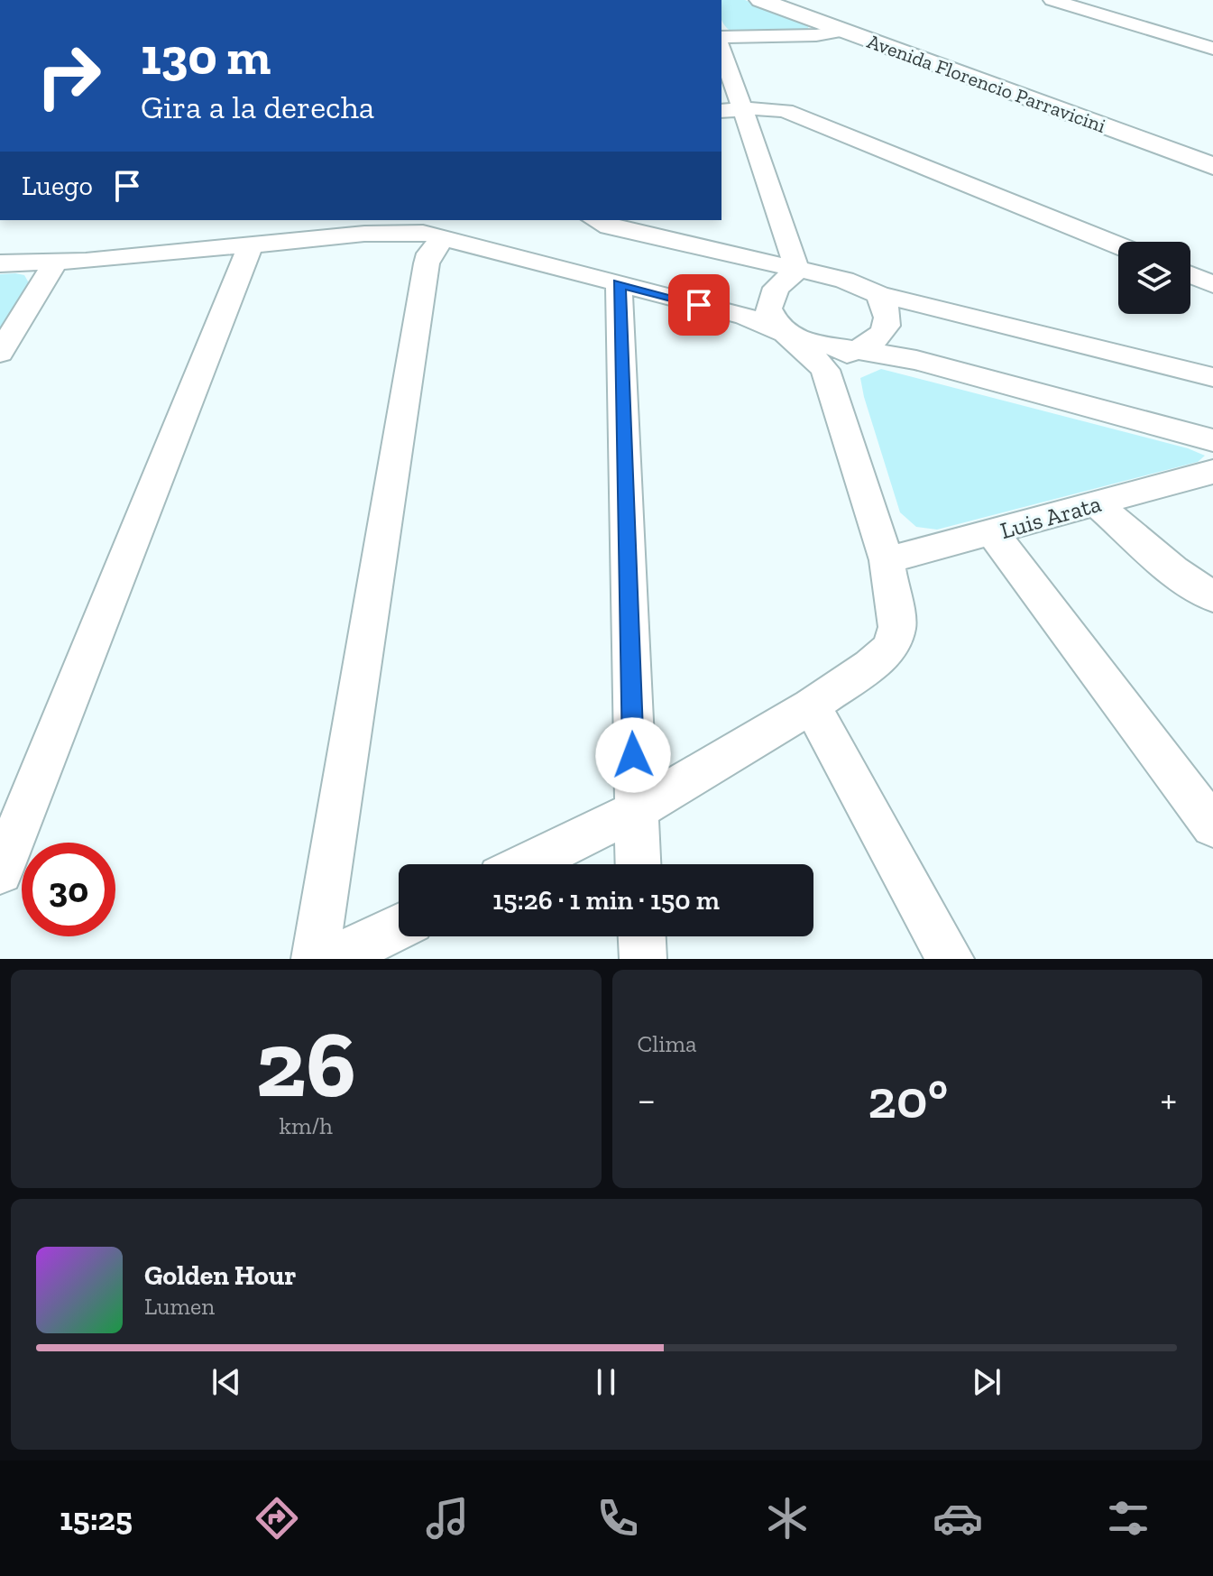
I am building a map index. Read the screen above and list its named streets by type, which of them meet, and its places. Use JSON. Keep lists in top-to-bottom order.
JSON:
{
  "streets": {
    "main road": ["Avenida Florencio Parravicini"],
    "street": ["Luis Arata"]
  },
  "page": {
    "turn": ["130 m", "Gira a la derecha"],
    "then": "Luego",
    "limit": "30",
    "trip": "15:26 · 1 min · 150 m",
    "tile": [
      ["26", "km/h"],
      "Clima"
    ],
    "heat": ["−", "20°", "+"],
    "song": ["Golden Hour", "Lumen"],
    "tabs": "15:25"
  }
}
